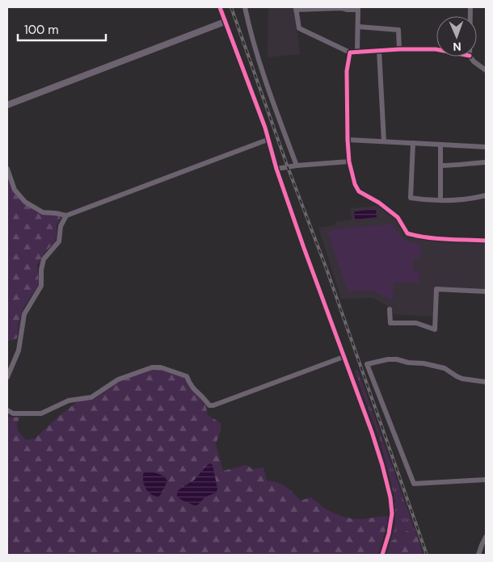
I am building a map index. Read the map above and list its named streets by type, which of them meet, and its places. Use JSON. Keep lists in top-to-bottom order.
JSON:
{
  "scale_bar": "100 m",
  "north": "bottom"
}
